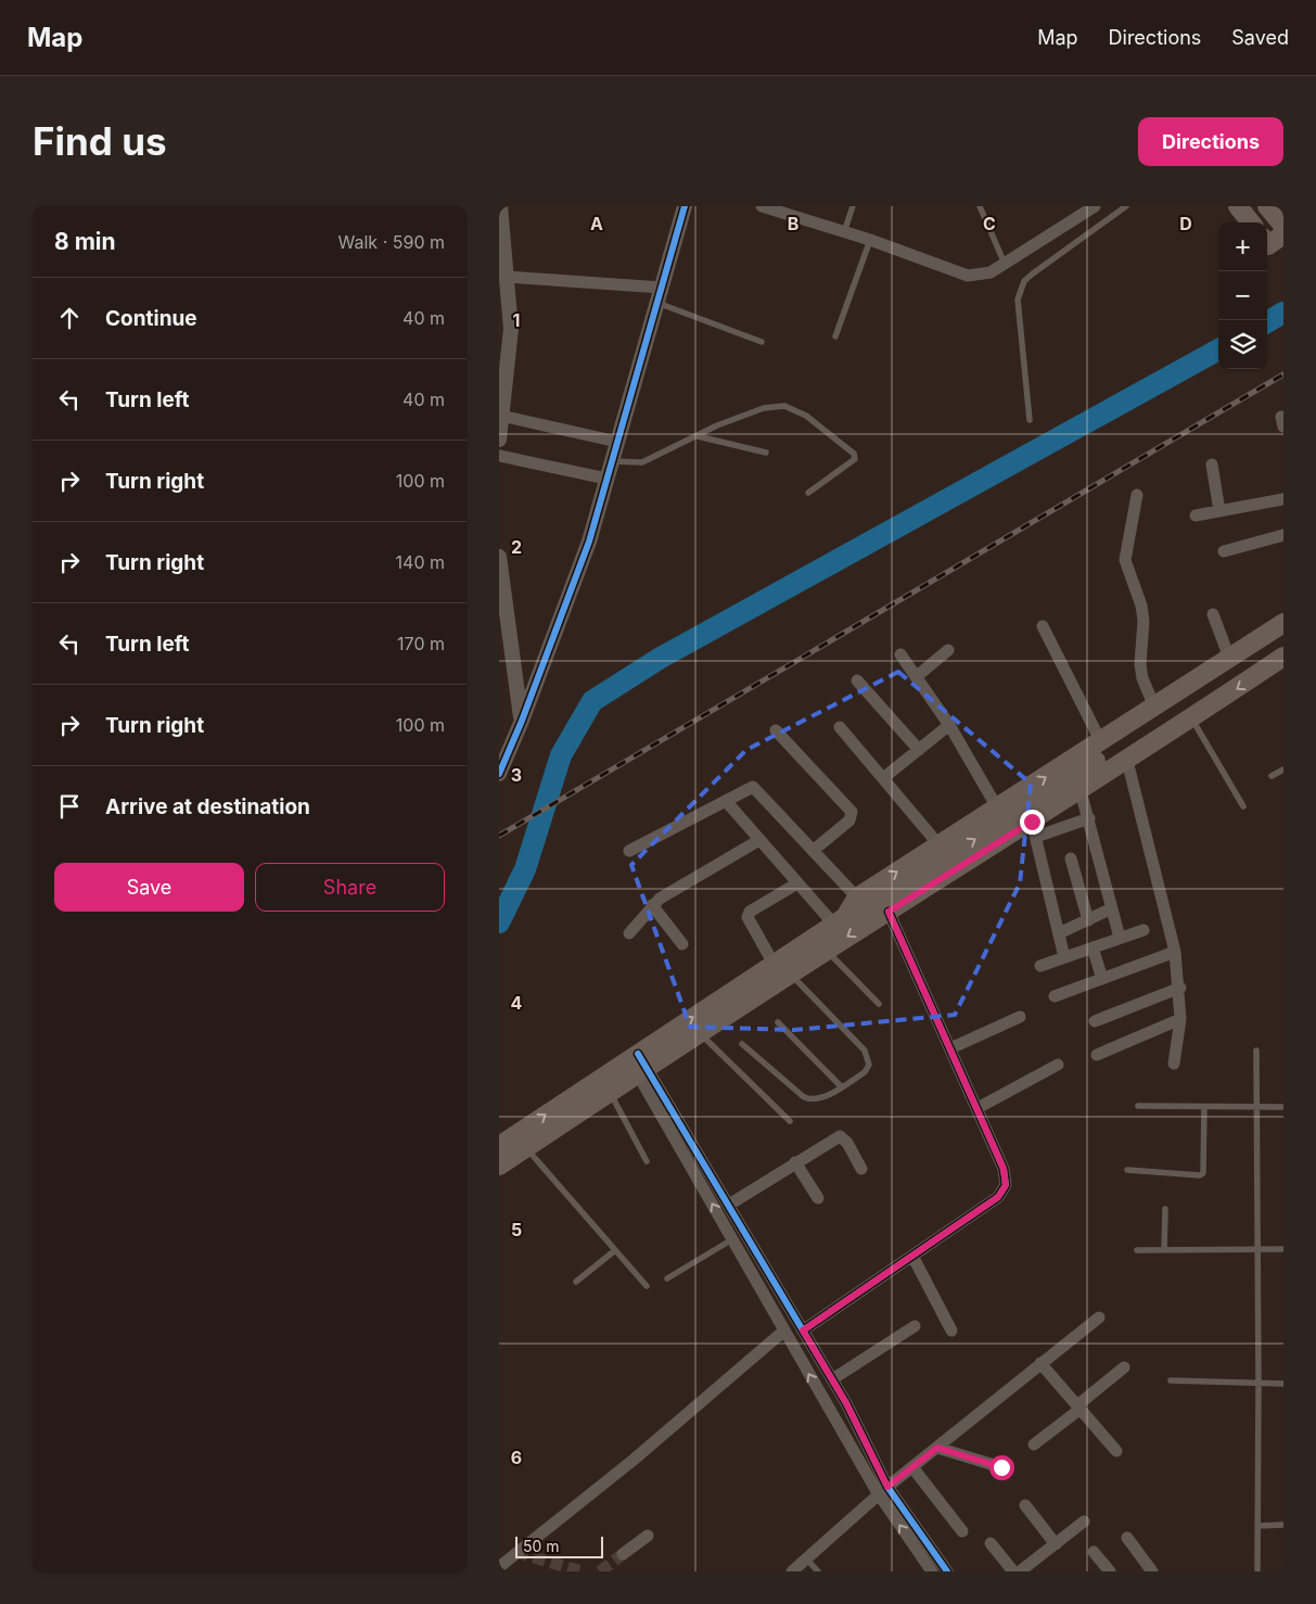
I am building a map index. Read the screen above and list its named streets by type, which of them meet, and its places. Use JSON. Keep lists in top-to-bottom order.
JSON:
{
  "scale_bar": "50 m",
  "page": {
    "header": "Map",
    "nav": ["Map", "Directions", "Saved"],
    "buttons": [
      "Directions",
      ["Save", "Share"]
    ],
    "title": "Find us",
    "heading": ["8 min", "Walk · 590 m"],
    "map_buttons": ["+", "−"],
    "list": [
      ["Continue", "40 m"],
      ["Turn left", "40 m"],
      ["Turn right", "100 m"],
      ["Turn right", "140 m"],
      ["Turn left", "170 m"],
      ["Turn right", "100 m"],
      "Arrive at destination"
    ],
    "scale": "50 m"
  },
  "grid": {
    "columns": [
      "A",
      "B",
      "C",
      "D"
    ],
    "rows": [
      "1",
      "2",
      "3",
      "4",
      "5",
      "6"
    ]
  }
}
